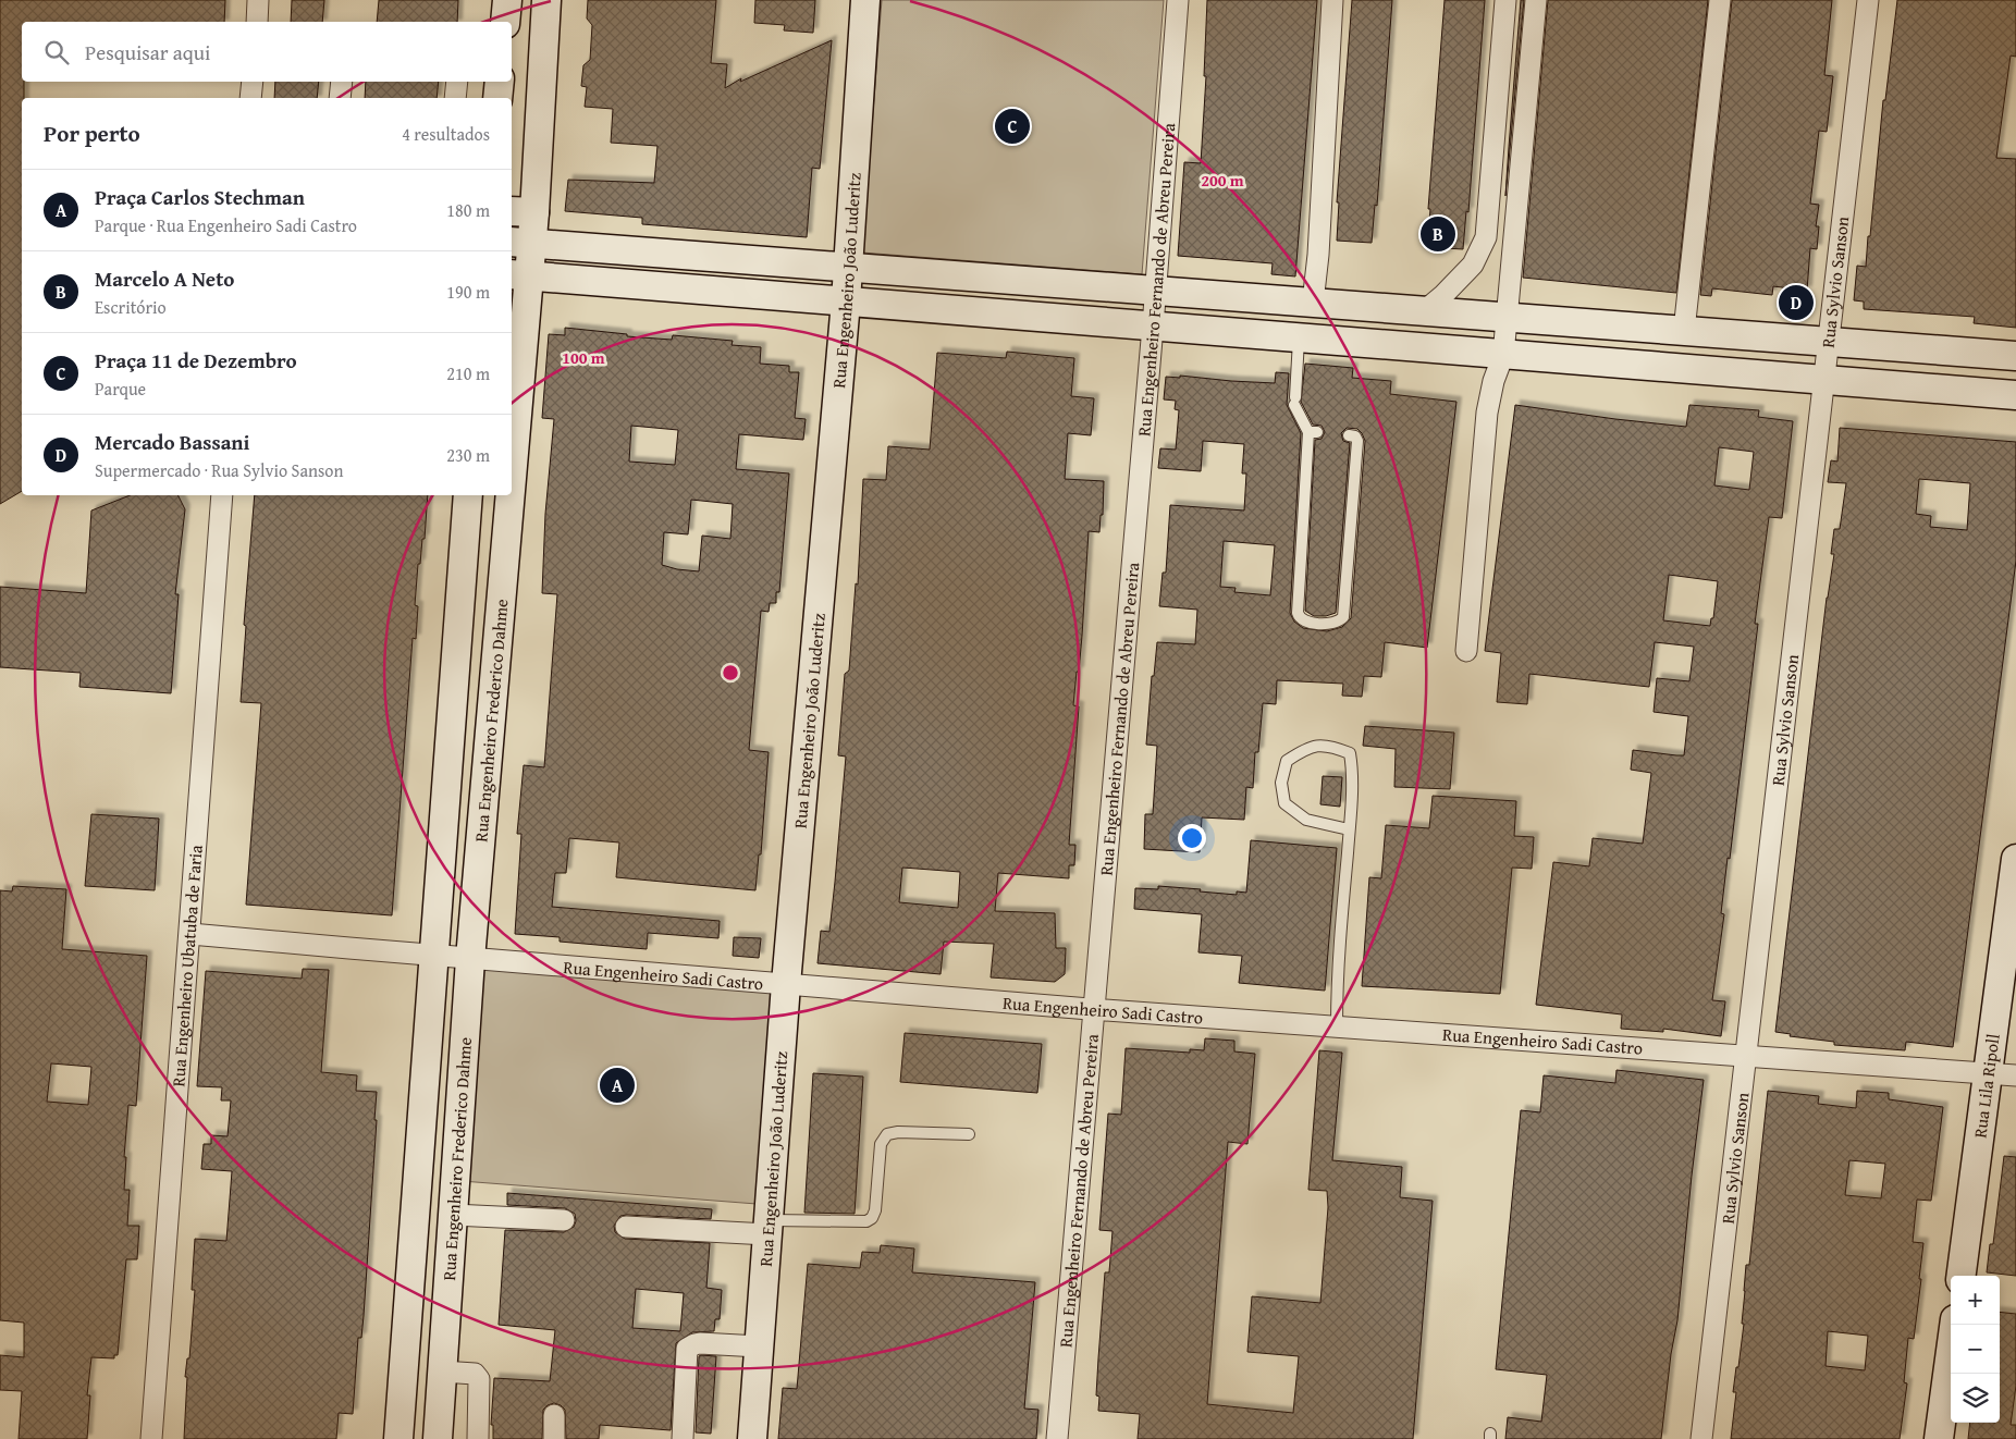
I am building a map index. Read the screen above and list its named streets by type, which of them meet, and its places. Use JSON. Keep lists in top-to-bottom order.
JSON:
{
  "streets": {
    "street": [
      "Rua Engenheiro João Luderitz",
      "Rua Engenheiro Fernando de Abreu Pereira",
      "Rua Sylvio Sanson",
      "Rua Engenheiro Frederico Dahme",
      "Rua Engenheiro Ubatuba de Faria",
      "Rua Engenheiro Sadi Castro",
      "Rua Lila Ripoll"
    ]
  },
  "crossings": [
    ["Rua Engenheiro João Luderitz", "Rua Engenheiro Sadi Castro"],
    ["Rua Engenheiro Fernando de Abreu Pereira", "Rua Engenheiro Sadi Castro"],
    ["Rua Sylvio Sanson", "Rua Engenheiro Sadi Castro"],
    ["Rua Engenheiro Frederico Dahme", "Rua Engenheiro Sadi Castro"],
    ["Rua Engenheiro Ubatuba de Faria", "Rua Engenheiro Sadi Castro"],
    ["Rua Engenheiro Sadi Castro", "Rua Lila Ripoll"]
  ],
  "page": {
    "search": "Pesquisar aqui",
    "heading": ["Por perto", "4 resultados"],
    "pins": [
      "C",
      "B",
      "D",
      "A"
    ],
    "list": [
      {
        "mark": "A",
        "name": "Praça Carlos Stechman",
        "note": "Parque · Rua Engenheiro Sadi Castro",
        "value": "180 m"
      },
      {
        "mark": "B",
        "name": "Marcelo A Neto",
        "note": "Escritório",
        "value": "190 m"
      },
      {
        "mark": "C",
        "name": "Praça 11 de Dezembro",
        "note": "Parque",
        "value": "210 m"
      },
      {
        "mark": "D",
        "name": "Mercado Bassani",
        "note": "Supermercado · Rua Sylvio Sanson",
        "value": "230 m"
      }
    ],
    "map_buttons": ["+", "−"]
  },
  "rings": ["200 m", "100 m"]
}
